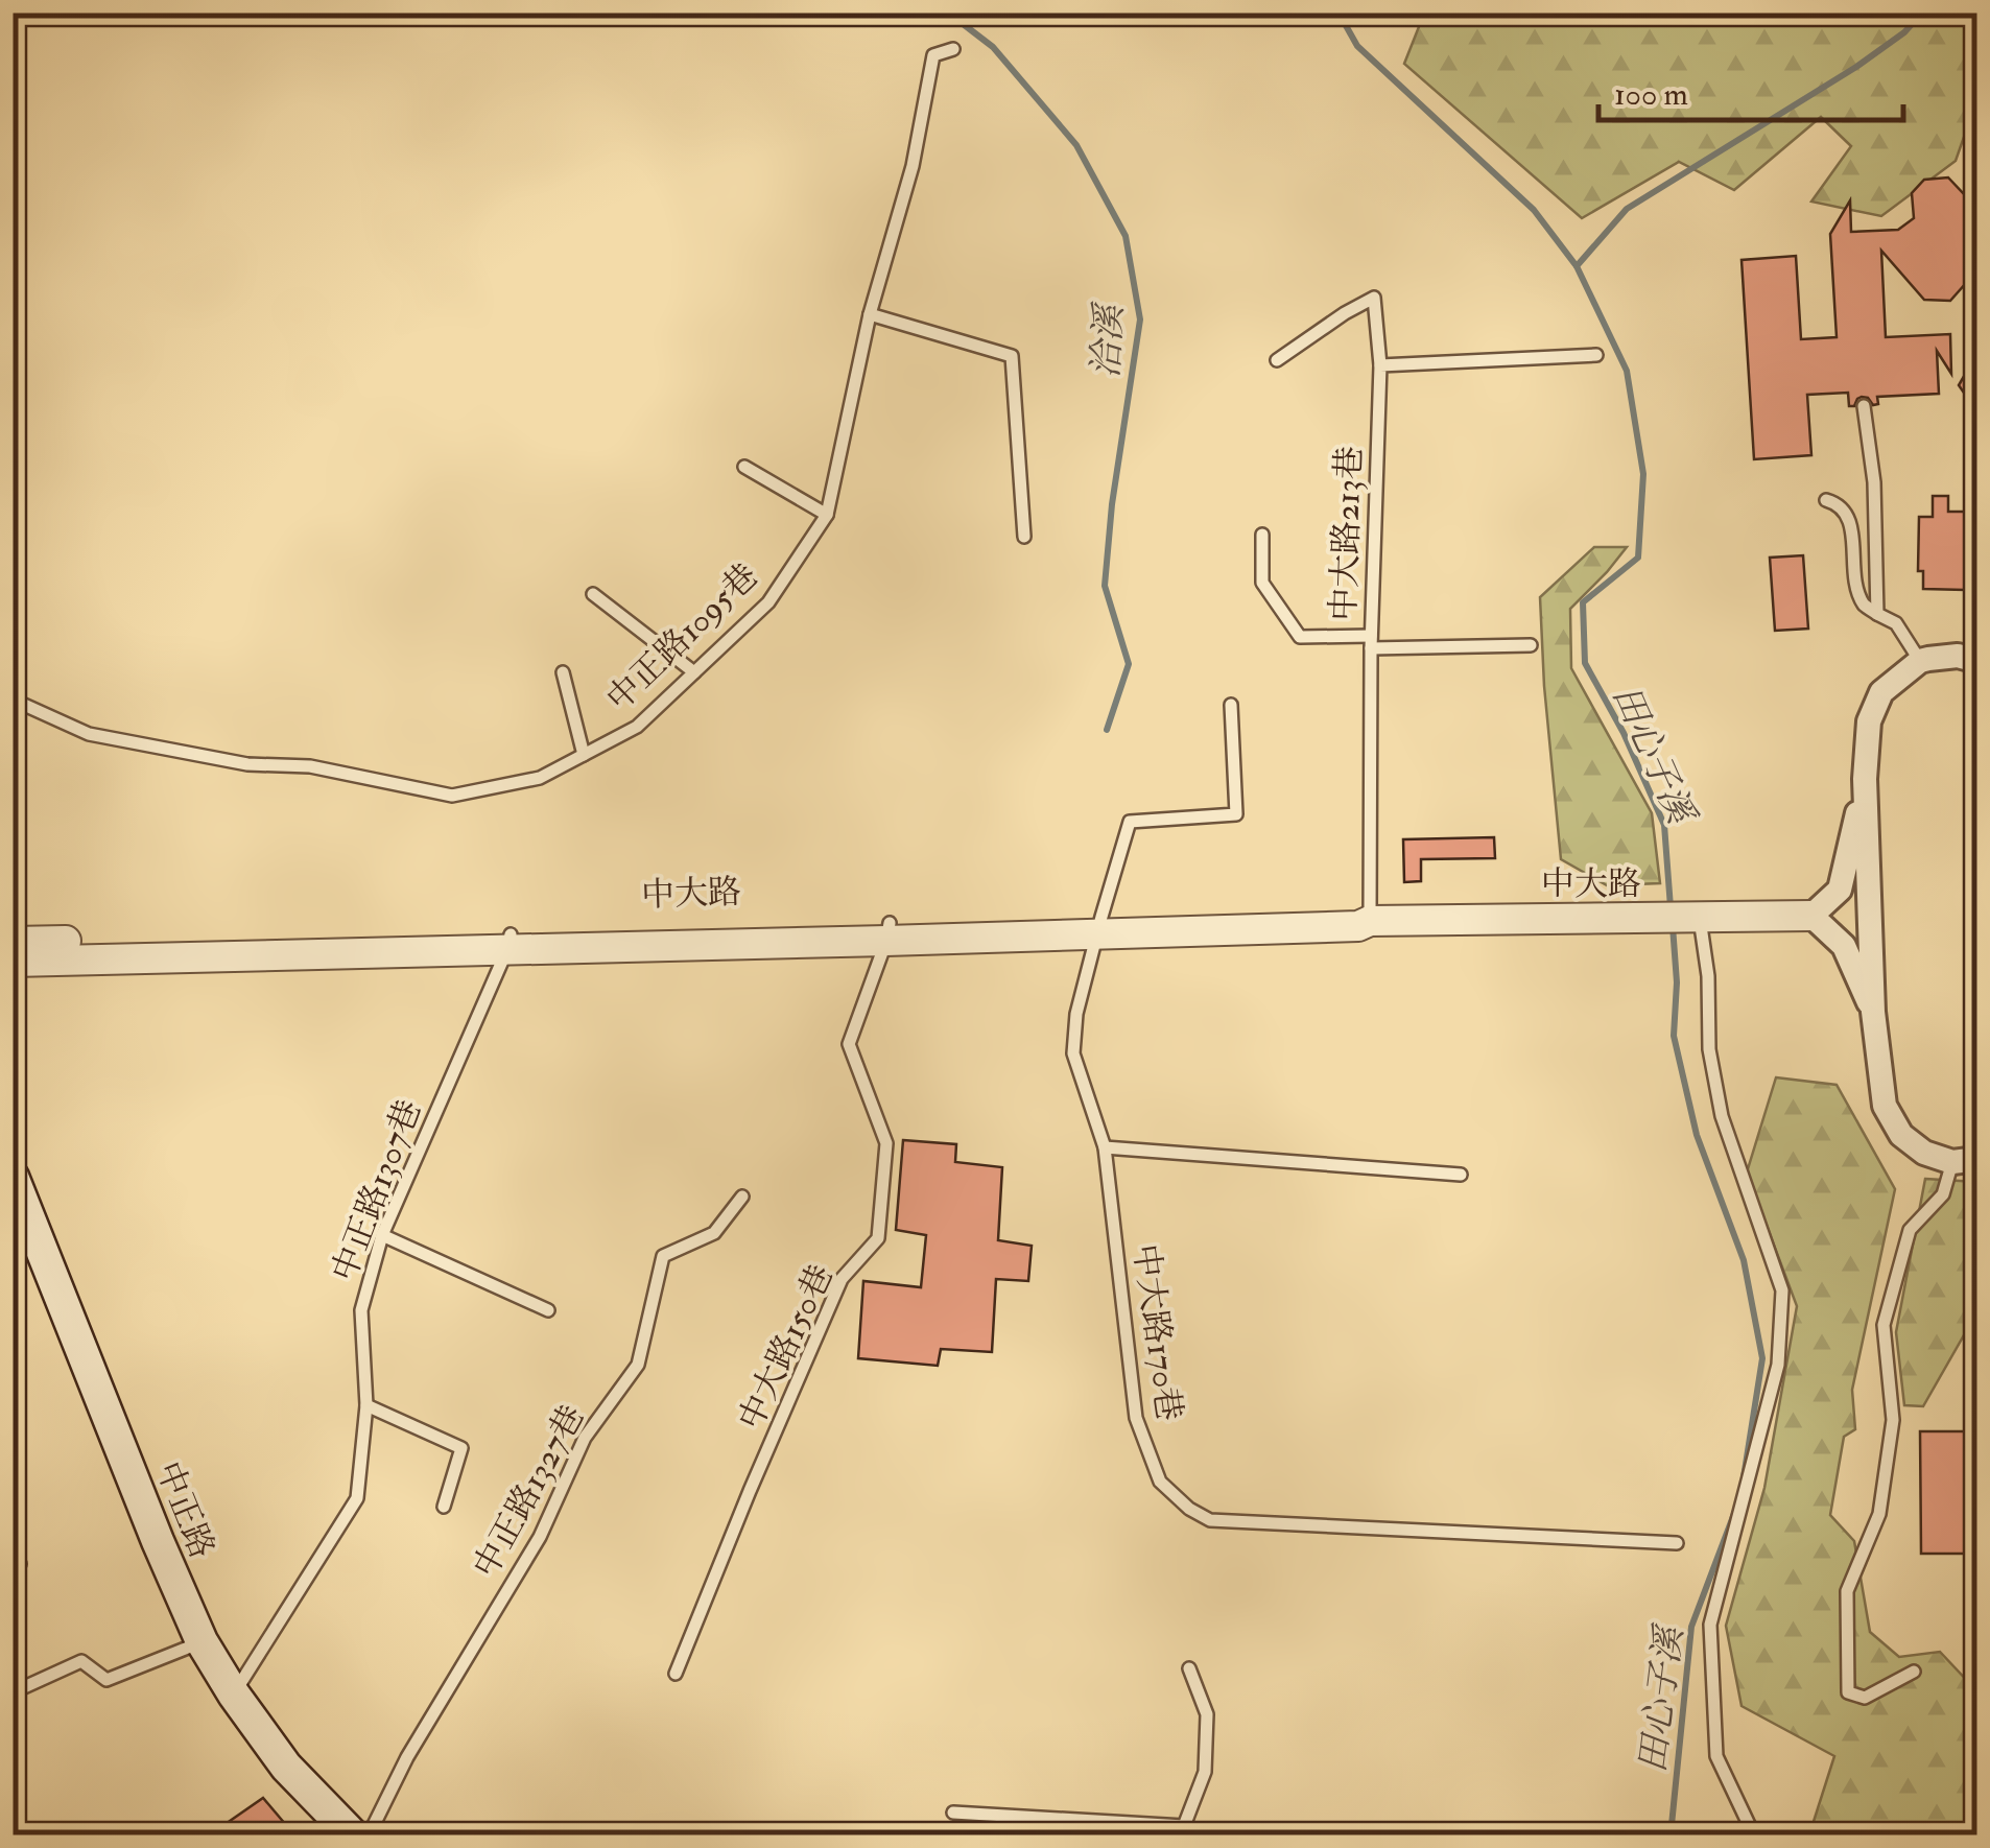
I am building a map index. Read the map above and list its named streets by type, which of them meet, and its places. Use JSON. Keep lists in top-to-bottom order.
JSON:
{
  "streets": {
    "main road": ["中正路"],
    "street": ["中大路"],
    "lane": [
      "中大路213巷",
      "中正路1095巷",
      "中正路1307巷",
      "中大路170巷",
      "中大路150巷",
      "中正路1327巷"
    ]
  },
  "crossings": [
    ["中大路213巷", "中大路"],
    ["中大路", "中正路1307巷"],
    ["中大路", "中大路170巷"],
    ["中大路", "中大路150巷"],
    ["中正路1307巷", "中正路"]
  ],
  "water": ["洽溪", "田心子溪"],
  "scale_bar": "100 m"
}
